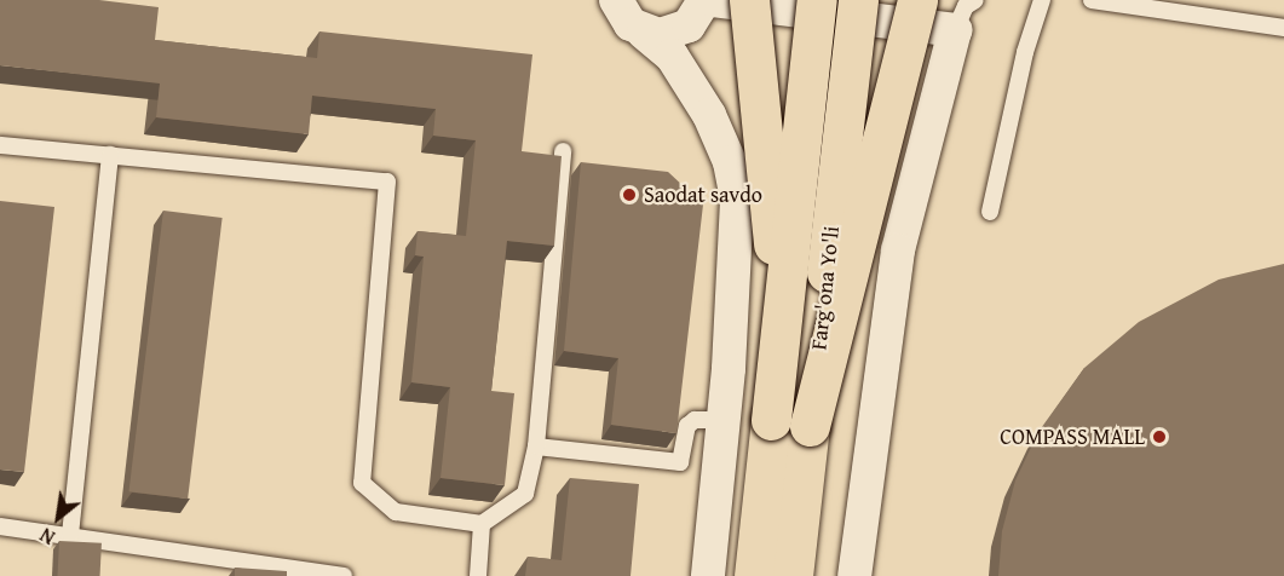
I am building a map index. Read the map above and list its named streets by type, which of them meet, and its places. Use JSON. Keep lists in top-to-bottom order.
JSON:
{
  "streets": {
    "main road": ["Farg'ona Yo'li"]
  },
  "places": ["Saodat savdo", "COMPASS MALL"],
  "north": "bottom left"
}
